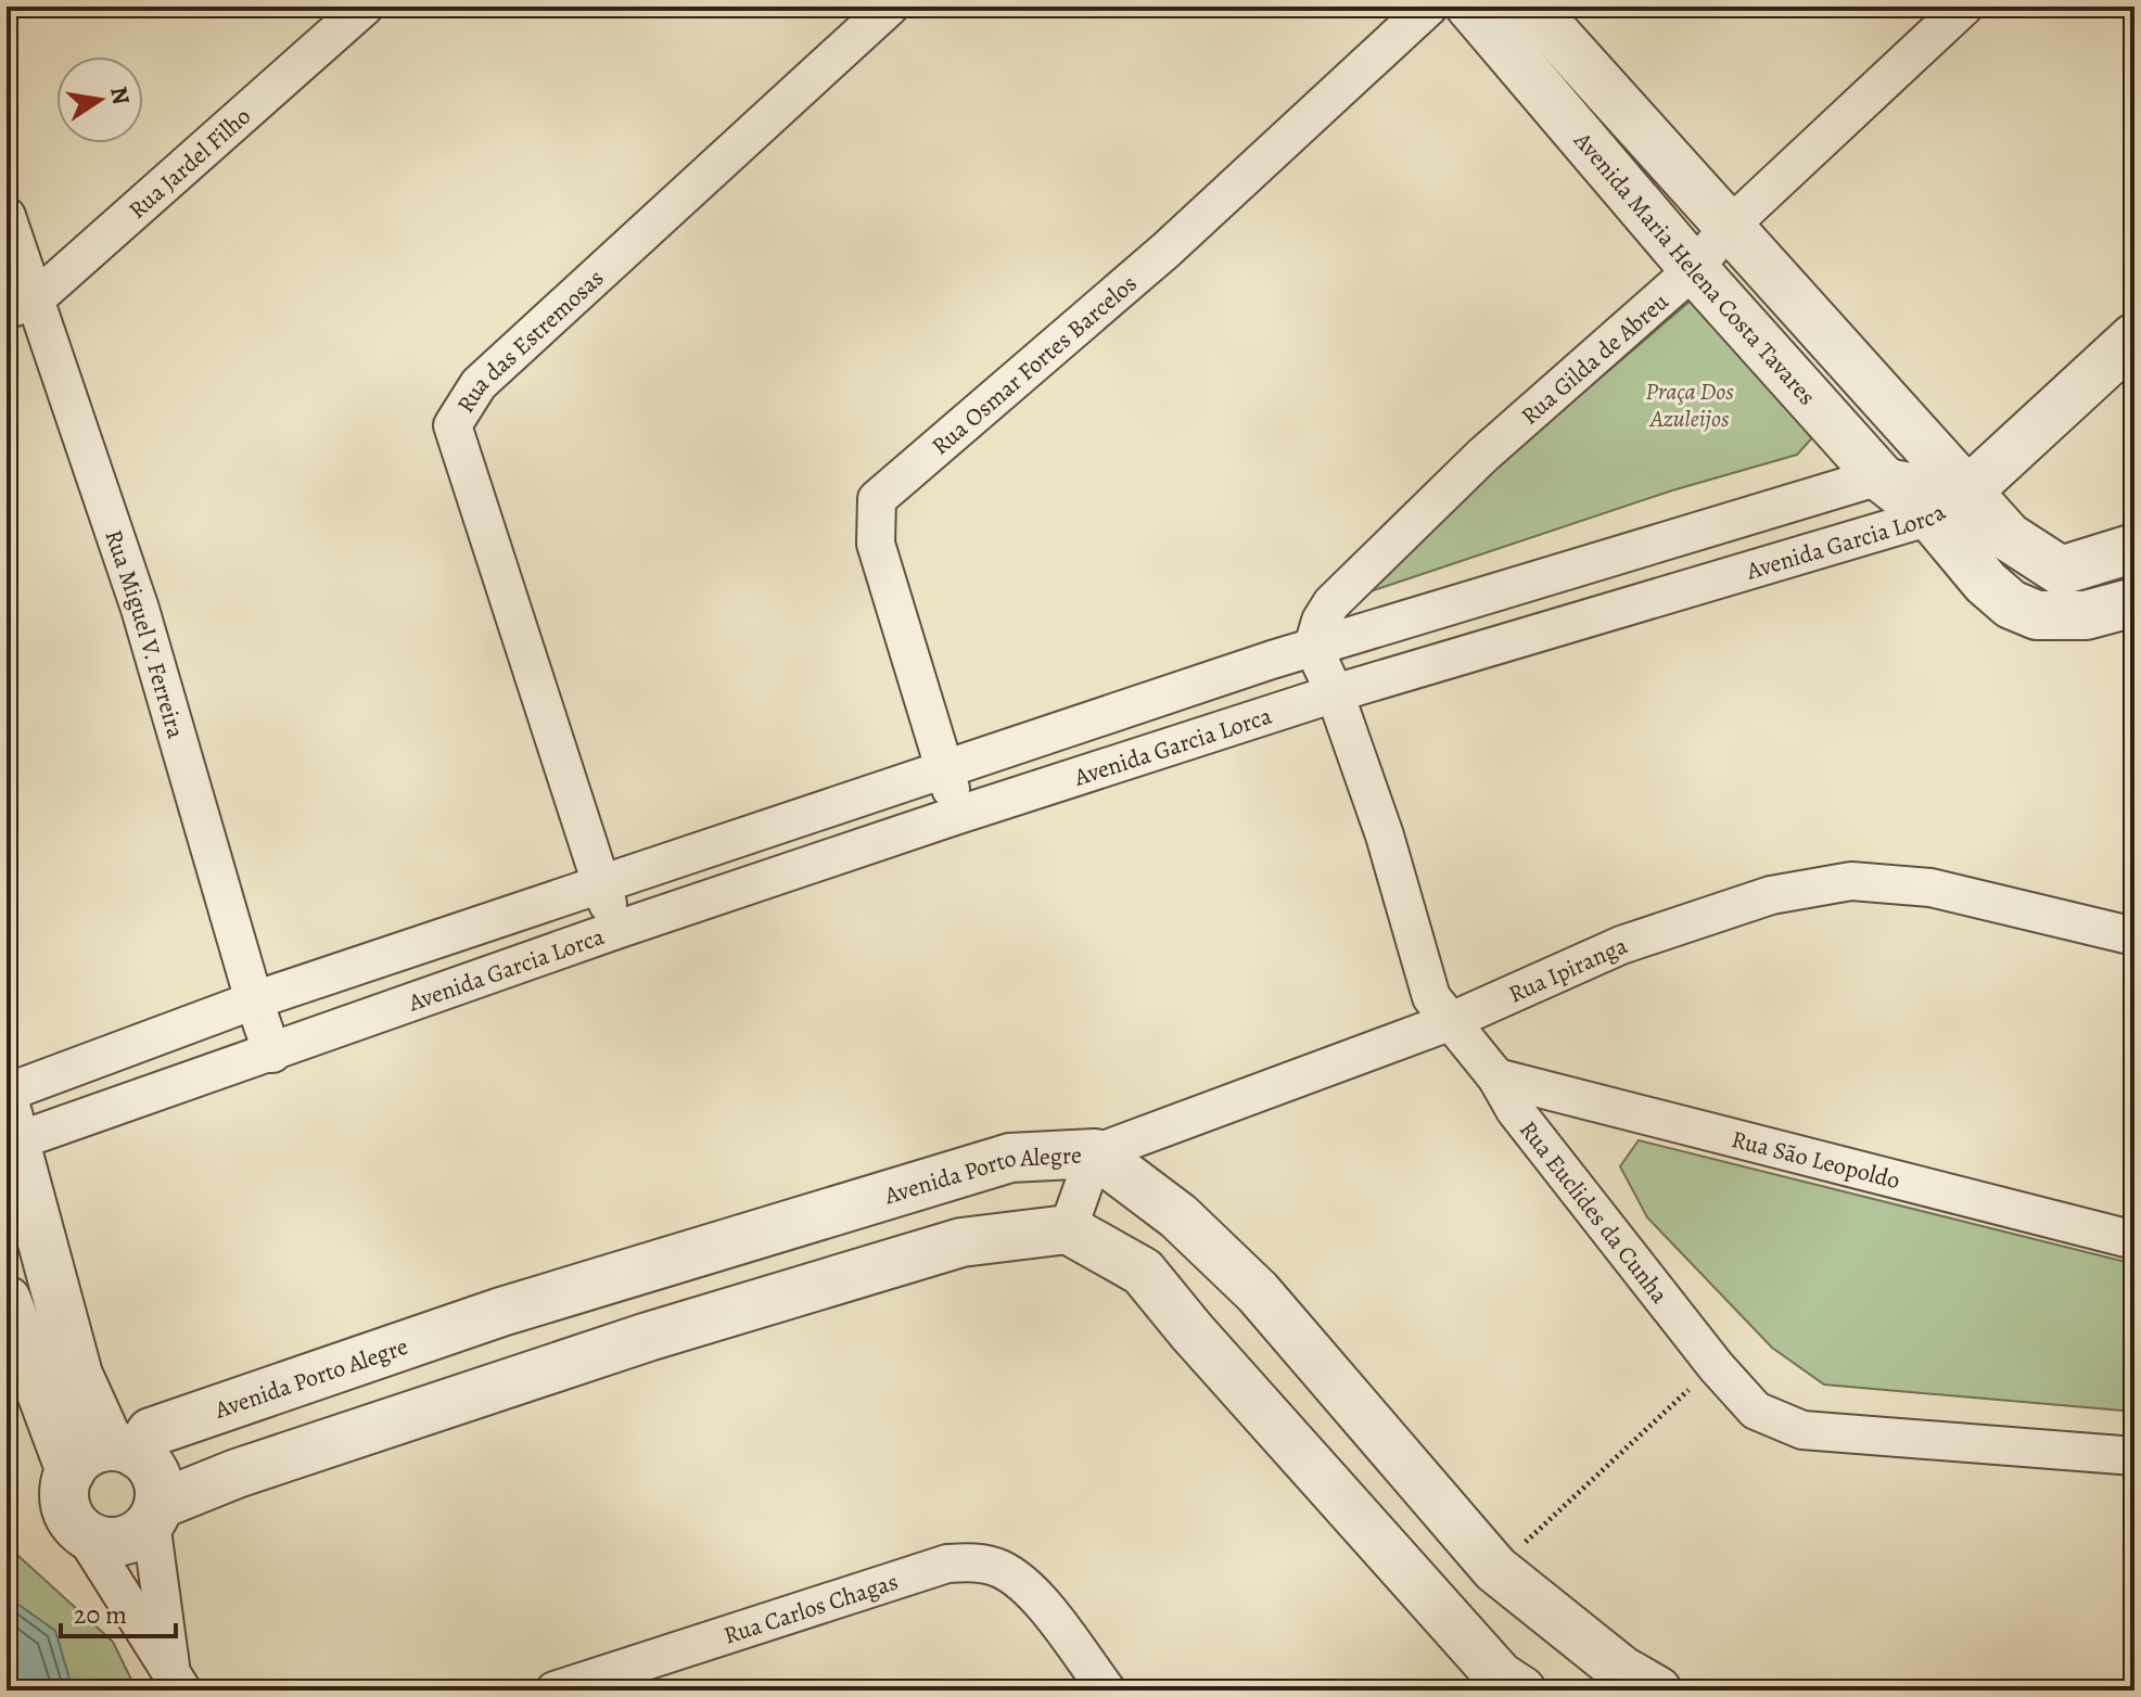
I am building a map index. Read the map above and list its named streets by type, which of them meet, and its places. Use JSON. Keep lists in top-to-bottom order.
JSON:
{
  "streets": {
    "street": [
      "Rua Jardel Filho",
      "Avenida Maria Helena Costa Tavares",
      "Rua das Estremosas",
      "Rua Gilda de Abreu",
      "Rua Osmar Fortes Barcelos",
      "Avenida Garcia Lorca",
      "Rua Miguel V. Ferreira",
      "Rua Ipiranga",
      "Rua São Leopoldo",
      "Avenida Porto Alegre",
      "Rua Euclides da Cunha",
      "Rua Carlos Chagas"
    ]
  },
  "crossings": [
    ["Rua Jardel Filho", "Rua Miguel V. Ferreira"],
    ["Avenida Maria Helena Costa Tavares", "Rua Gilda de Abreu"],
    ["Avenida Maria Helena Costa Tavares", "Avenida Garcia Lorca"],
    ["Rua das Estremosas", "Avenida Garcia Lorca"],
    ["Rua Gilda de Abreu", "Avenida Garcia Lorca"],
    ["Rua Gilda de Abreu", "Rua Euclides da Cunha"],
    ["Rua Osmar Fortes Barcelos", "Avenida Garcia Lorca"],
    ["Avenida Garcia Lorca", "Rua Miguel V. Ferreira"],
    ["Avenida Garcia Lorca", "Rua Euclides da Cunha"],
    ["Rua Ipiranga", "Avenida Porto Alegre"],
    ["Rua Ipiranga", "Rua Euclides da Cunha"],
    ["Rua São Leopoldo", "Rua Euclides da Cunha"]
  ],
  "parks": ["Praça Dos Azuleijos"],
  "scale_bar": "20 m",
  "north": "right"
}
